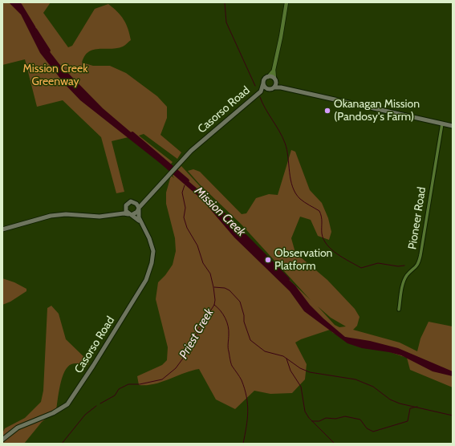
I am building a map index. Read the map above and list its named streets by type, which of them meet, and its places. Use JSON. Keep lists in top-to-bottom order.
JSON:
{
  "streets": {
    "main road": ["Casorso Road"],
    "street": ["Pioneer Road"]
  },
  "water": ["Mission Creek", "Priest Creek"],
  "parks": ["Mission Creek Greenway"],
  "places": ["Okanagan Mission (Pandosy's Farm)", "Observation Platform"]
}
